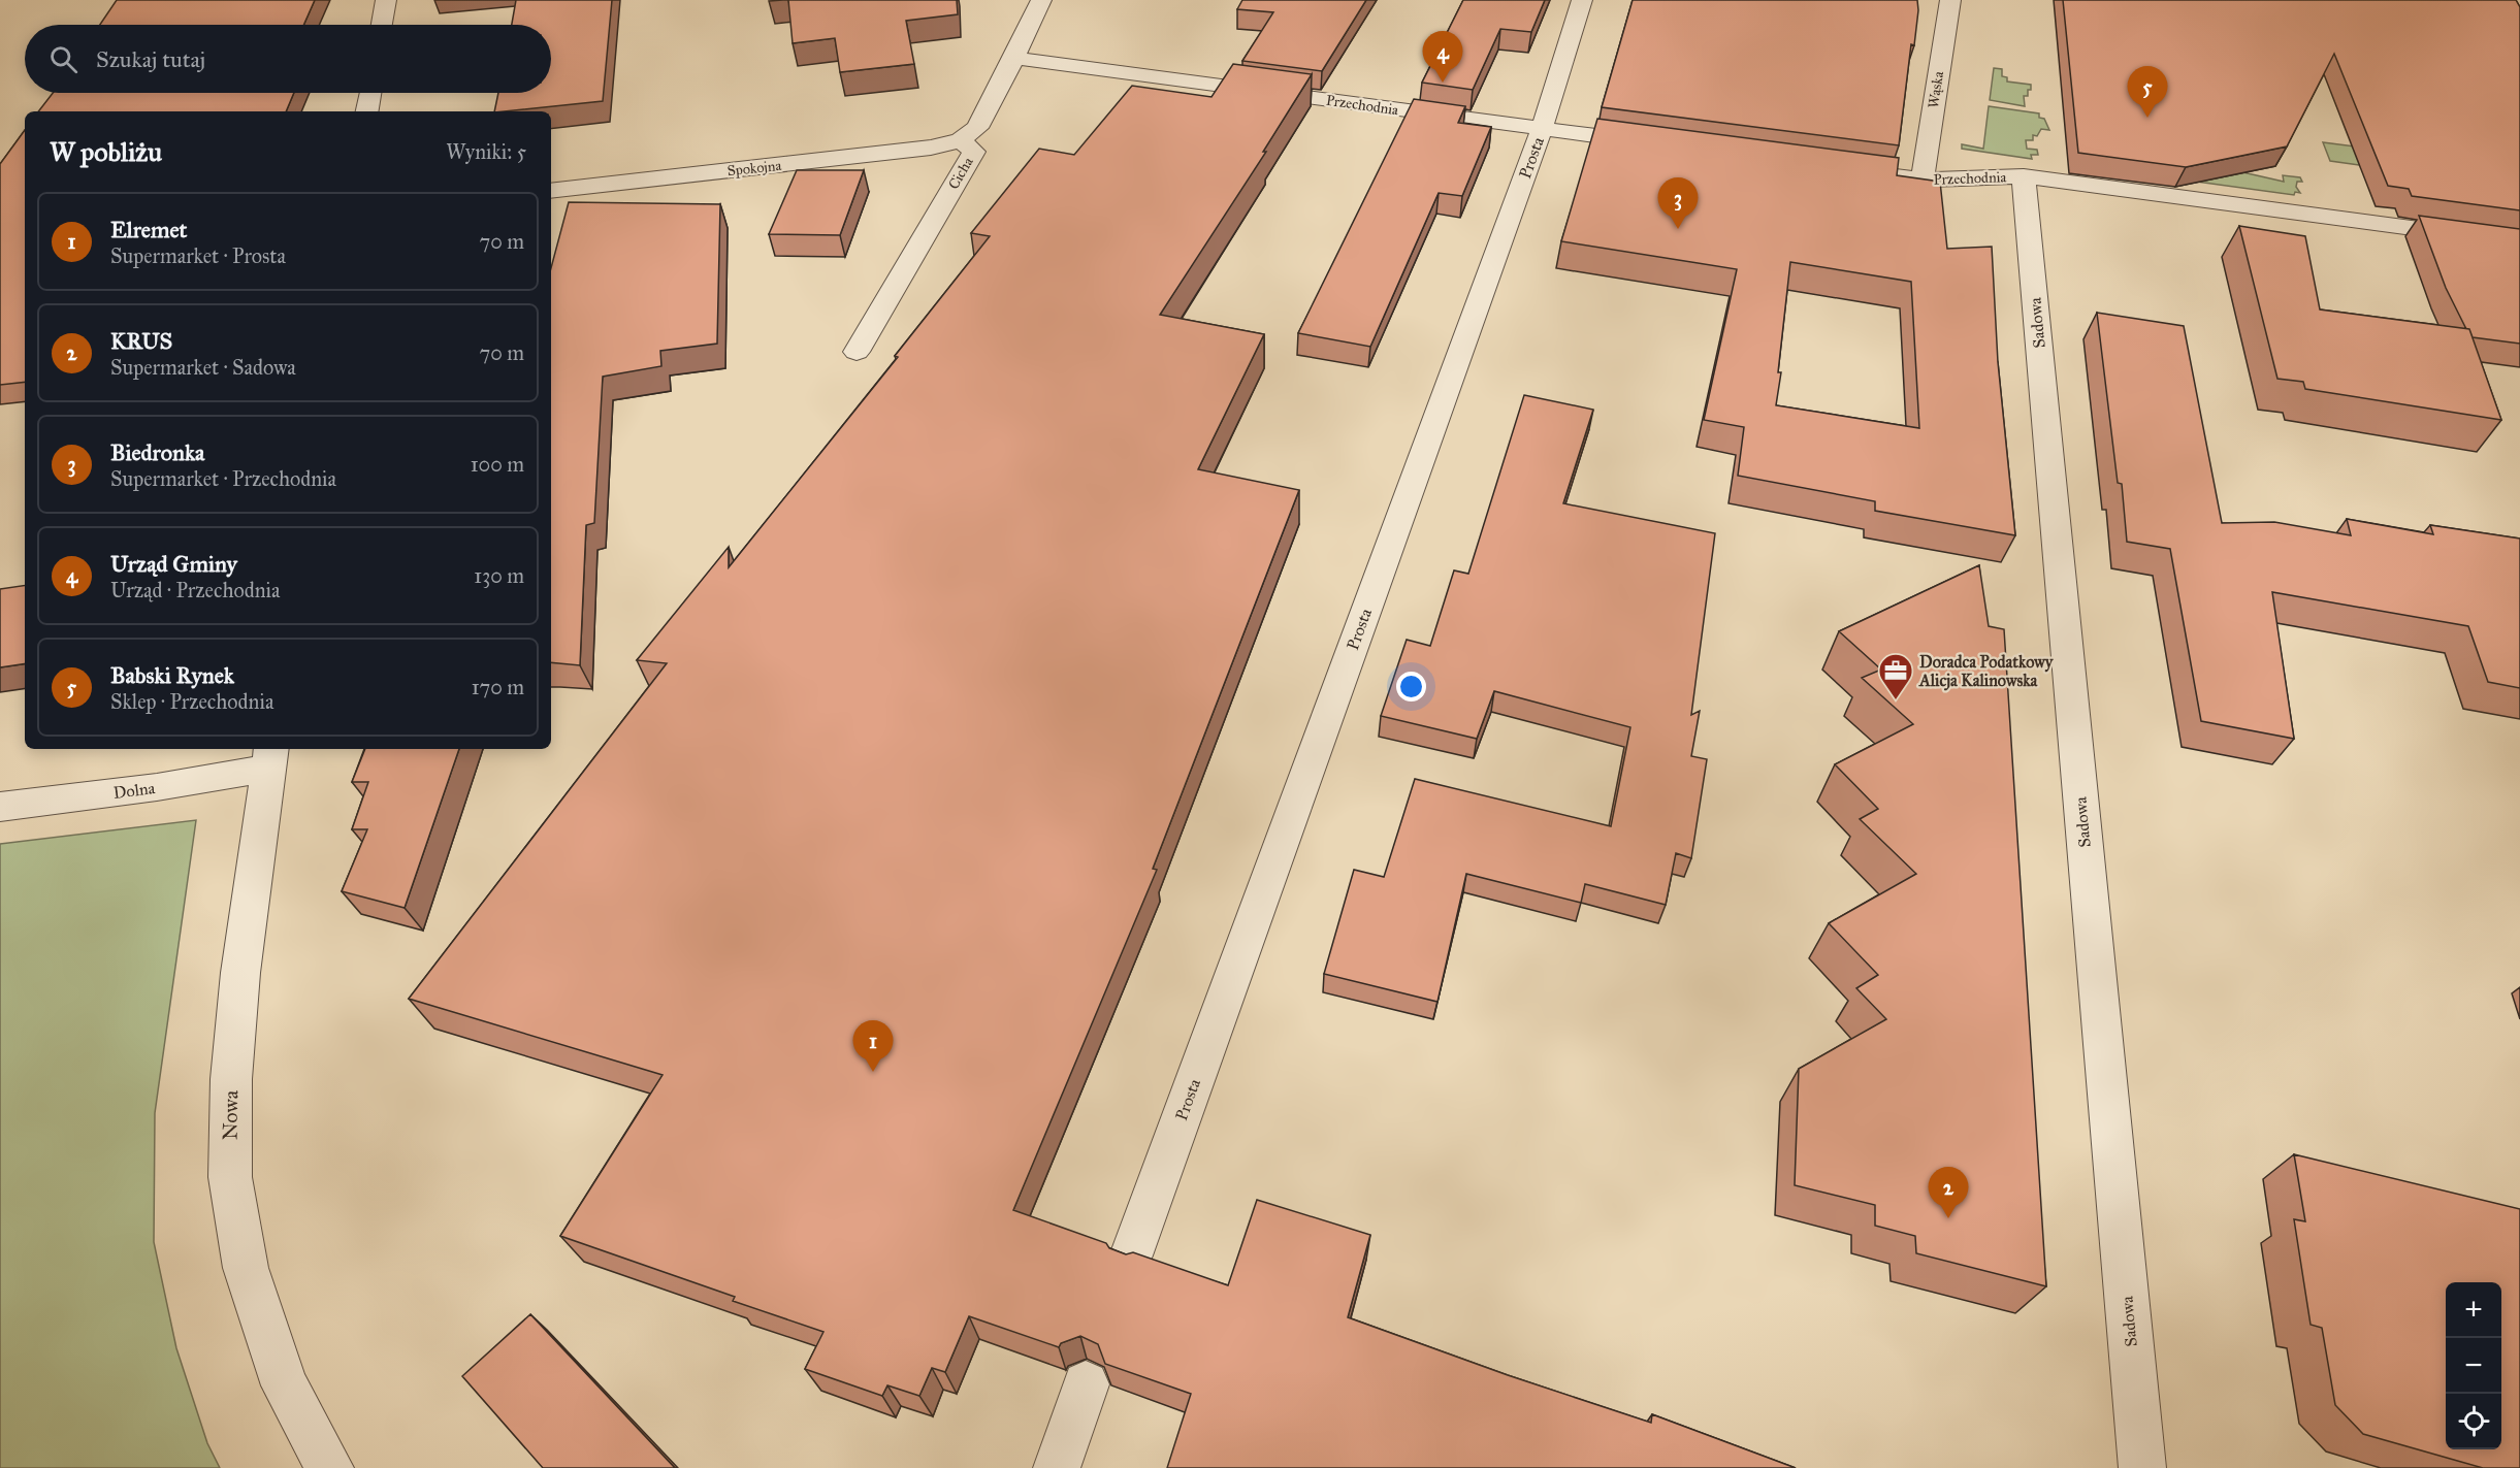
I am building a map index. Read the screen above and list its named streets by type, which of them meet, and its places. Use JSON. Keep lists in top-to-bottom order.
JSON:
{
  "streets": {
    "street": [
      "Wąska",
      "Przechodnia",
      "Prosta",
      "Spokojna",
      "Cicha",
      "Sadowa",
      "Dolna",
      "Nowa"
    ]
  },
  "crossings": [
    ["Wąska", "Przechodnia"],
    ["Przechodnia", "Prosta"],
    ["Przechodnia", "Cicha"],
    ["Przechodnia", "Sadowa"],
    ["Spokojna", "Cicha"],
    ["Dolna", "Nowa"]
  ],
  "places": {
    "office": ["Doradca Podatkowy Alicja Kalinowska"]
  },
  "page": {
    "search": "Szukaj tutaj",
    "pins": [
      "4",
      "5",
      "3",
      "1",
      "2"
    ],
    "heading": ["W pobliżu", "Wyniki: 5"],
    "list": [
      {
        "mark": "1",
        "name": "Elremet",
        "note": "Supermarket · Prosta",
        "value": "70 m"
      },
      {
        "mark": "2",
        "name": "KRUS",
        "note": "Supermarket · Sadowa",
        "value": "70 m"
      },
      {
        "mark": "3",
        "name": "Biedronka",
        "note": "Supermarket · Przechodnia",
        "value": "100 m"
      },
      {
        "mark": "4",
        "name": "Urząd Gminy",
        "note": "Urząd · Przechodnia",
        "value": "130 m"
      },
      {
        "mark": "5",
        "name": "Babski Rynek",
        "note": "Sklep · Przechodnia",
        "value": "170 m"
      }
    ],
    "map_buttons": ["+", "−"]
  }
}
